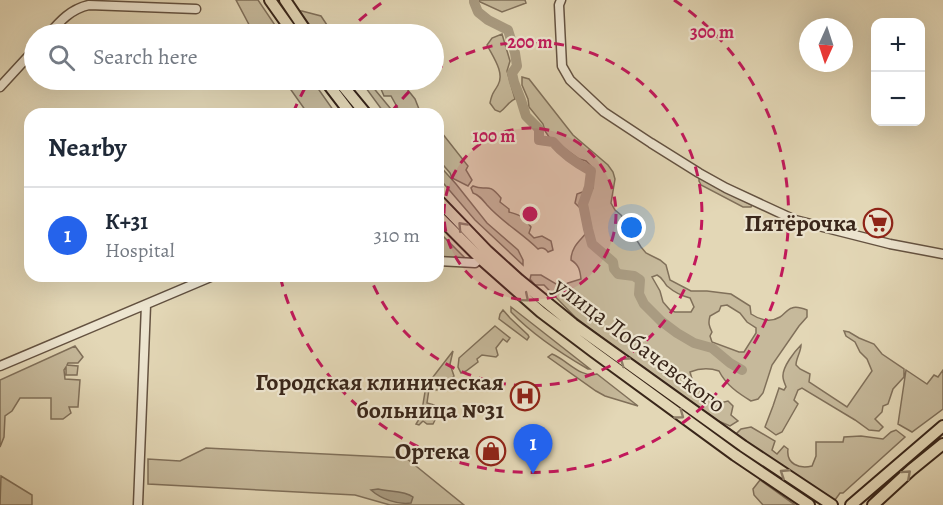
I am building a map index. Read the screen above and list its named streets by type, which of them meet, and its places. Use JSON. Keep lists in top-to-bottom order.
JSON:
{
  "streets": {
    "main road": ["улица Лобачевского"]
  },
  "places": {
    "supermarket": ["Пятёрочка"],
    "hospital": ["Городская клиническая больница №31"],
    "shop": ["Ортека"]
  },
  "north": "bottom",
  "page": {
    "map_buttons": ["+", "−"],
    "search": "Search here",
    "heading": "Nearby",
    "list": [
      {
        "mark": "1",
        "name": "К+31",
        "note": "Hospital",
        "value": "310 m"
      }
    ],
    "pins": "1"
  },
  "rings": ["300 m", "200 m", "100 m"]
}
